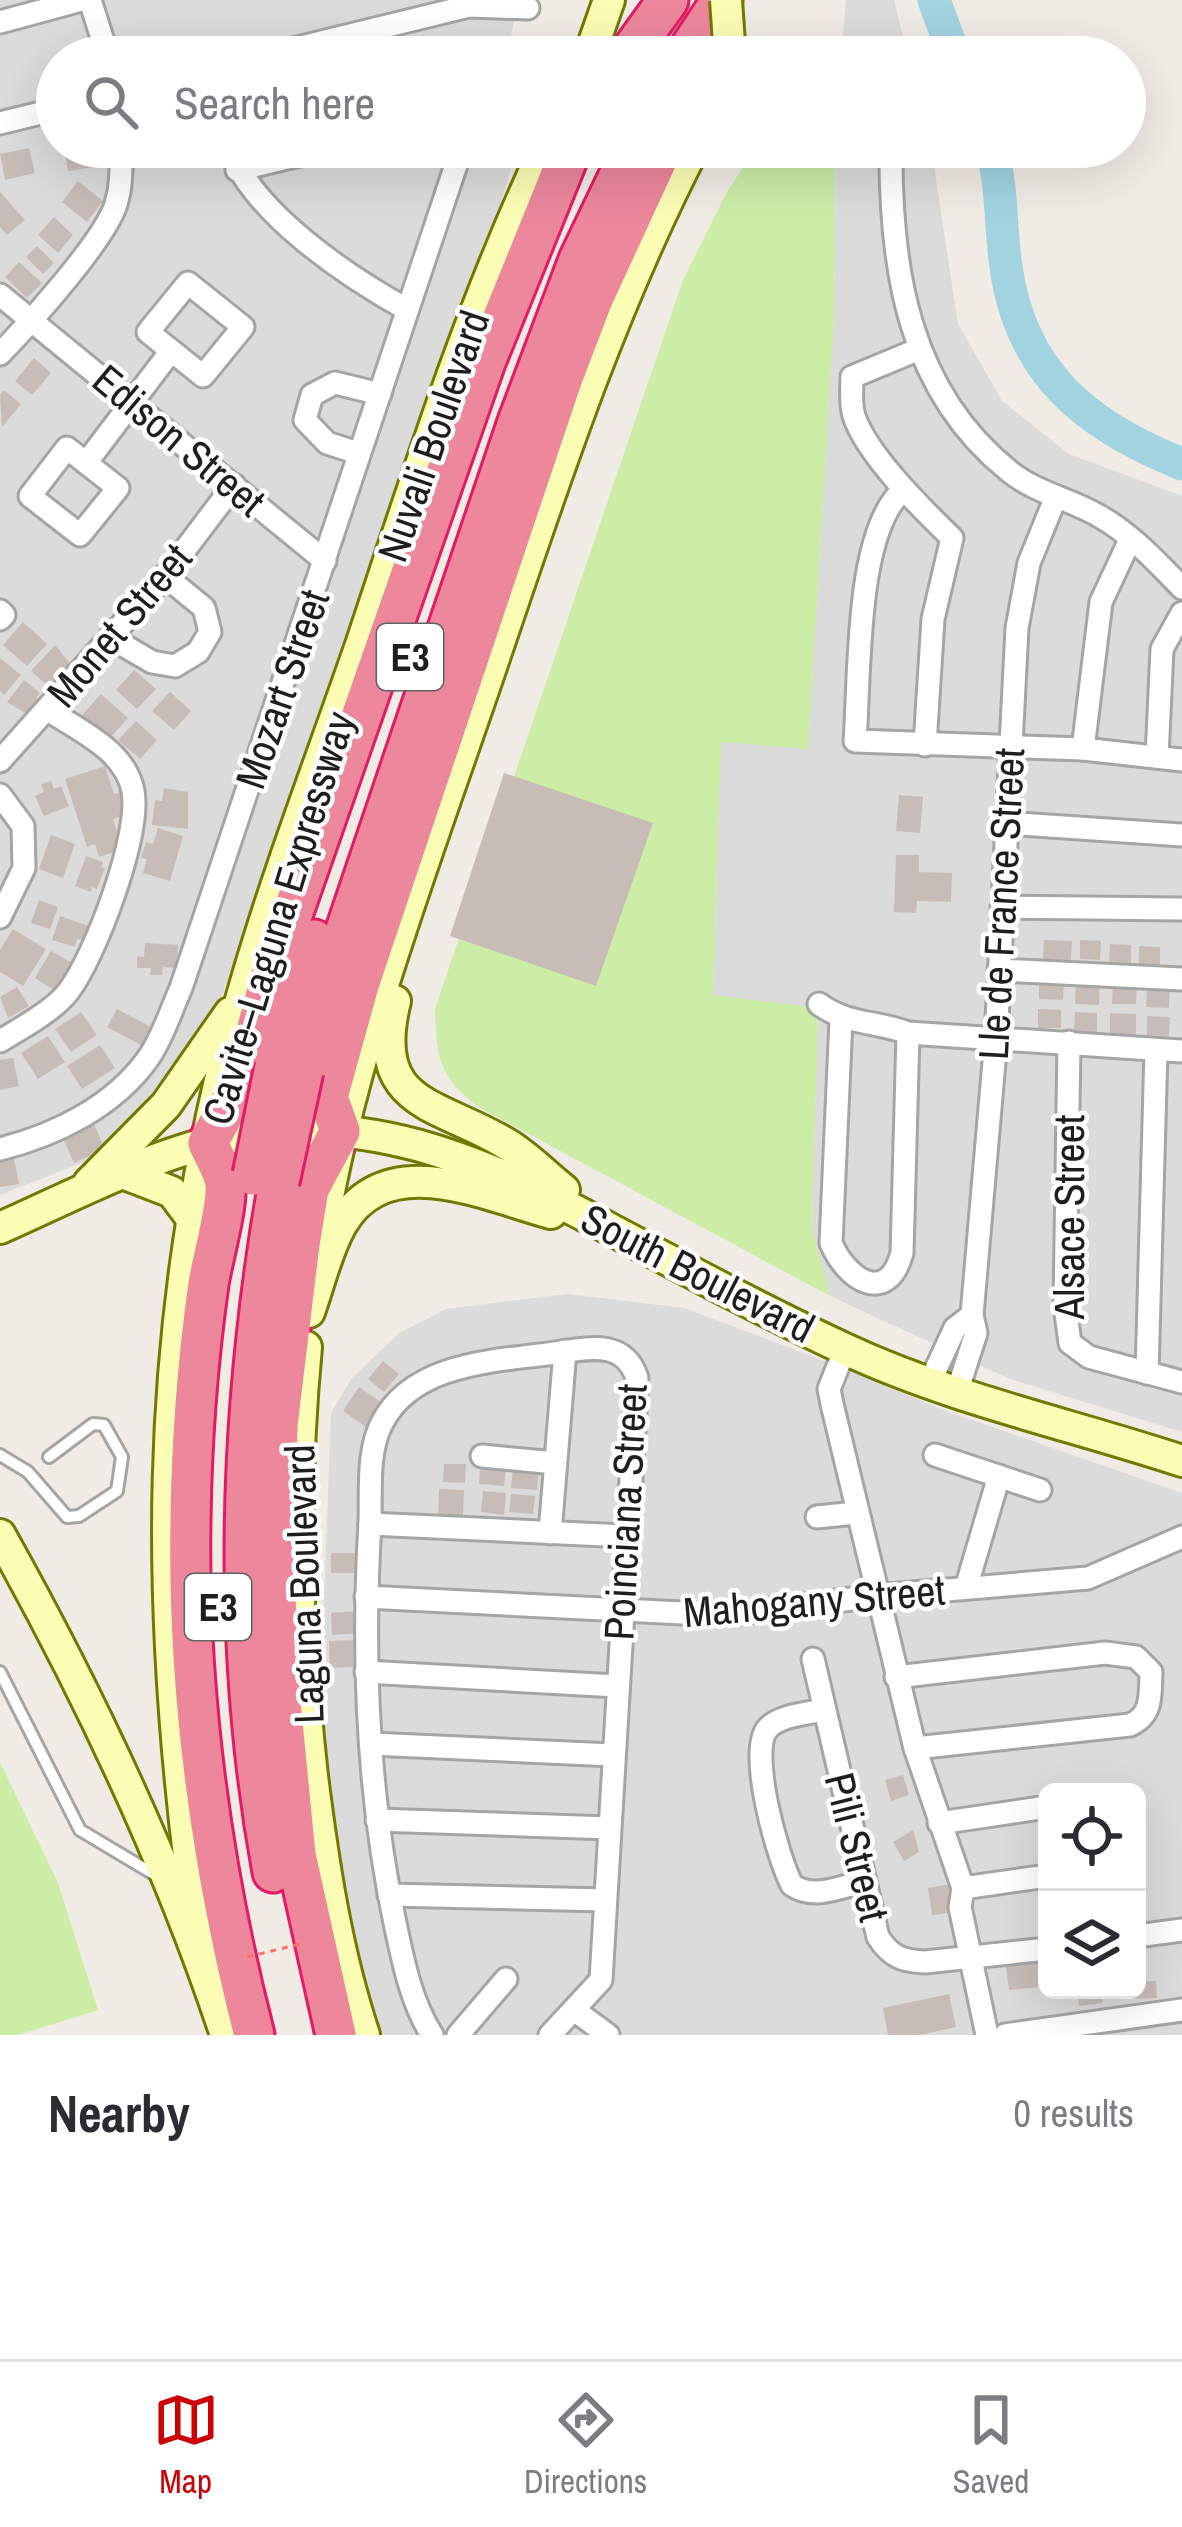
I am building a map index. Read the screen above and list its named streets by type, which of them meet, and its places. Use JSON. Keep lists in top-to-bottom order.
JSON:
{
  "streets": {
    "highway": ["E3", "Cavite–Laguna Expressway"],
    "main road": ["Nuvali Boulevard", "South Boulevard", "Laguna Boulevard"],
    "street": [
      "Edison Street",
      "Monet Street",
      "Mozart Street",
      "Lle de France Street",
      "Alsace Street",
      "Poinciana Street",
      "Mahogany Street",
      "Pili Street"
    ]
  },
  "crossings": [
    ["Nuvali Boulevard", "South Boulevard"],
    ["Edison Street", "Monet Street"],
    ["Edison Street", "Mozart Street"],
    ["Lle de France Street", "South Boulevard"],
    ["South Boulevard", "Laguna Boulevard"],
    ["Poinciana Street", "Mahogany Street"]
  ],
  "page": {
    "search": "Search here",
    "heading": ["Nearby", "0 results"],
    "nav": ["Map", "Directions", "Saved"]
  }
}
